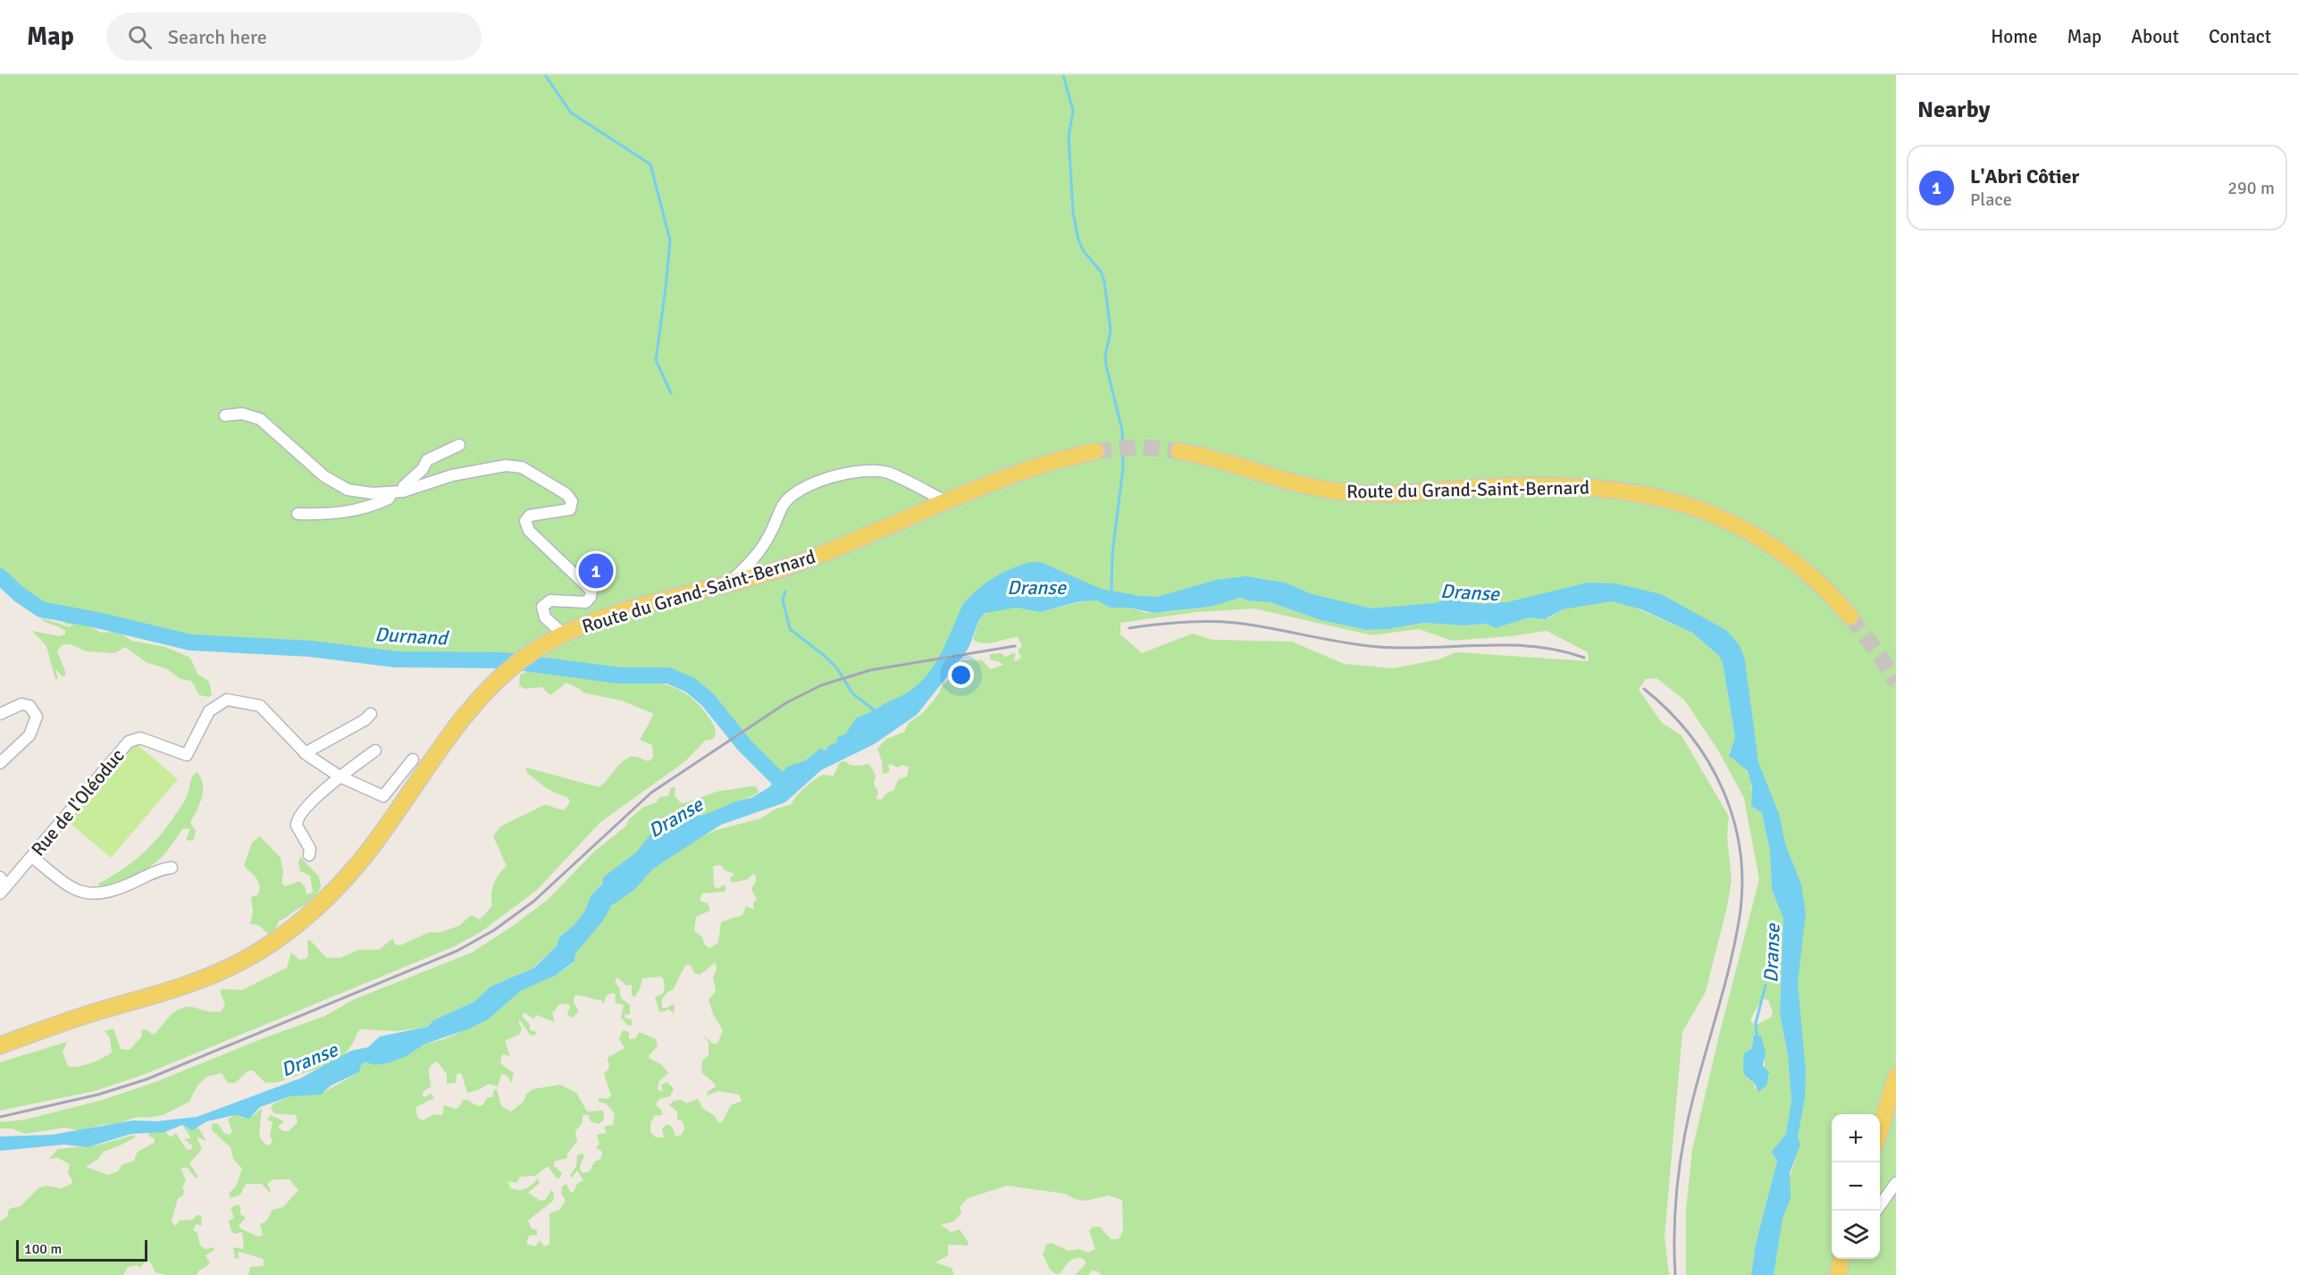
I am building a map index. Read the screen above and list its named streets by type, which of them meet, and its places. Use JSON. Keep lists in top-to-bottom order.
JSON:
{
  "streets": {
    "main road": ["Route du Grand-Saint-Bernard"],
    "street": ["Rue de l'Oléoduc"]
  },
  "water": ["Dranse", "Durnand"],
  "scale_bar": "100 m",
  "page": {
    "header": "Map",
    "search": "Search here",
    "nav": [
      "Home",
      "Map",
      "About",
      "Contact"
    ],
    "heading": "Nearby",
    "list": [
      {
        "mark": "1",
        "name": "L'Abri Côtier",
        "note": "Place",
        "value": "290 m"
      }
    ],
    "pins": "1",
    "map_buttons": ["+", "−"],
    "scale": "100 m"
  }
}
